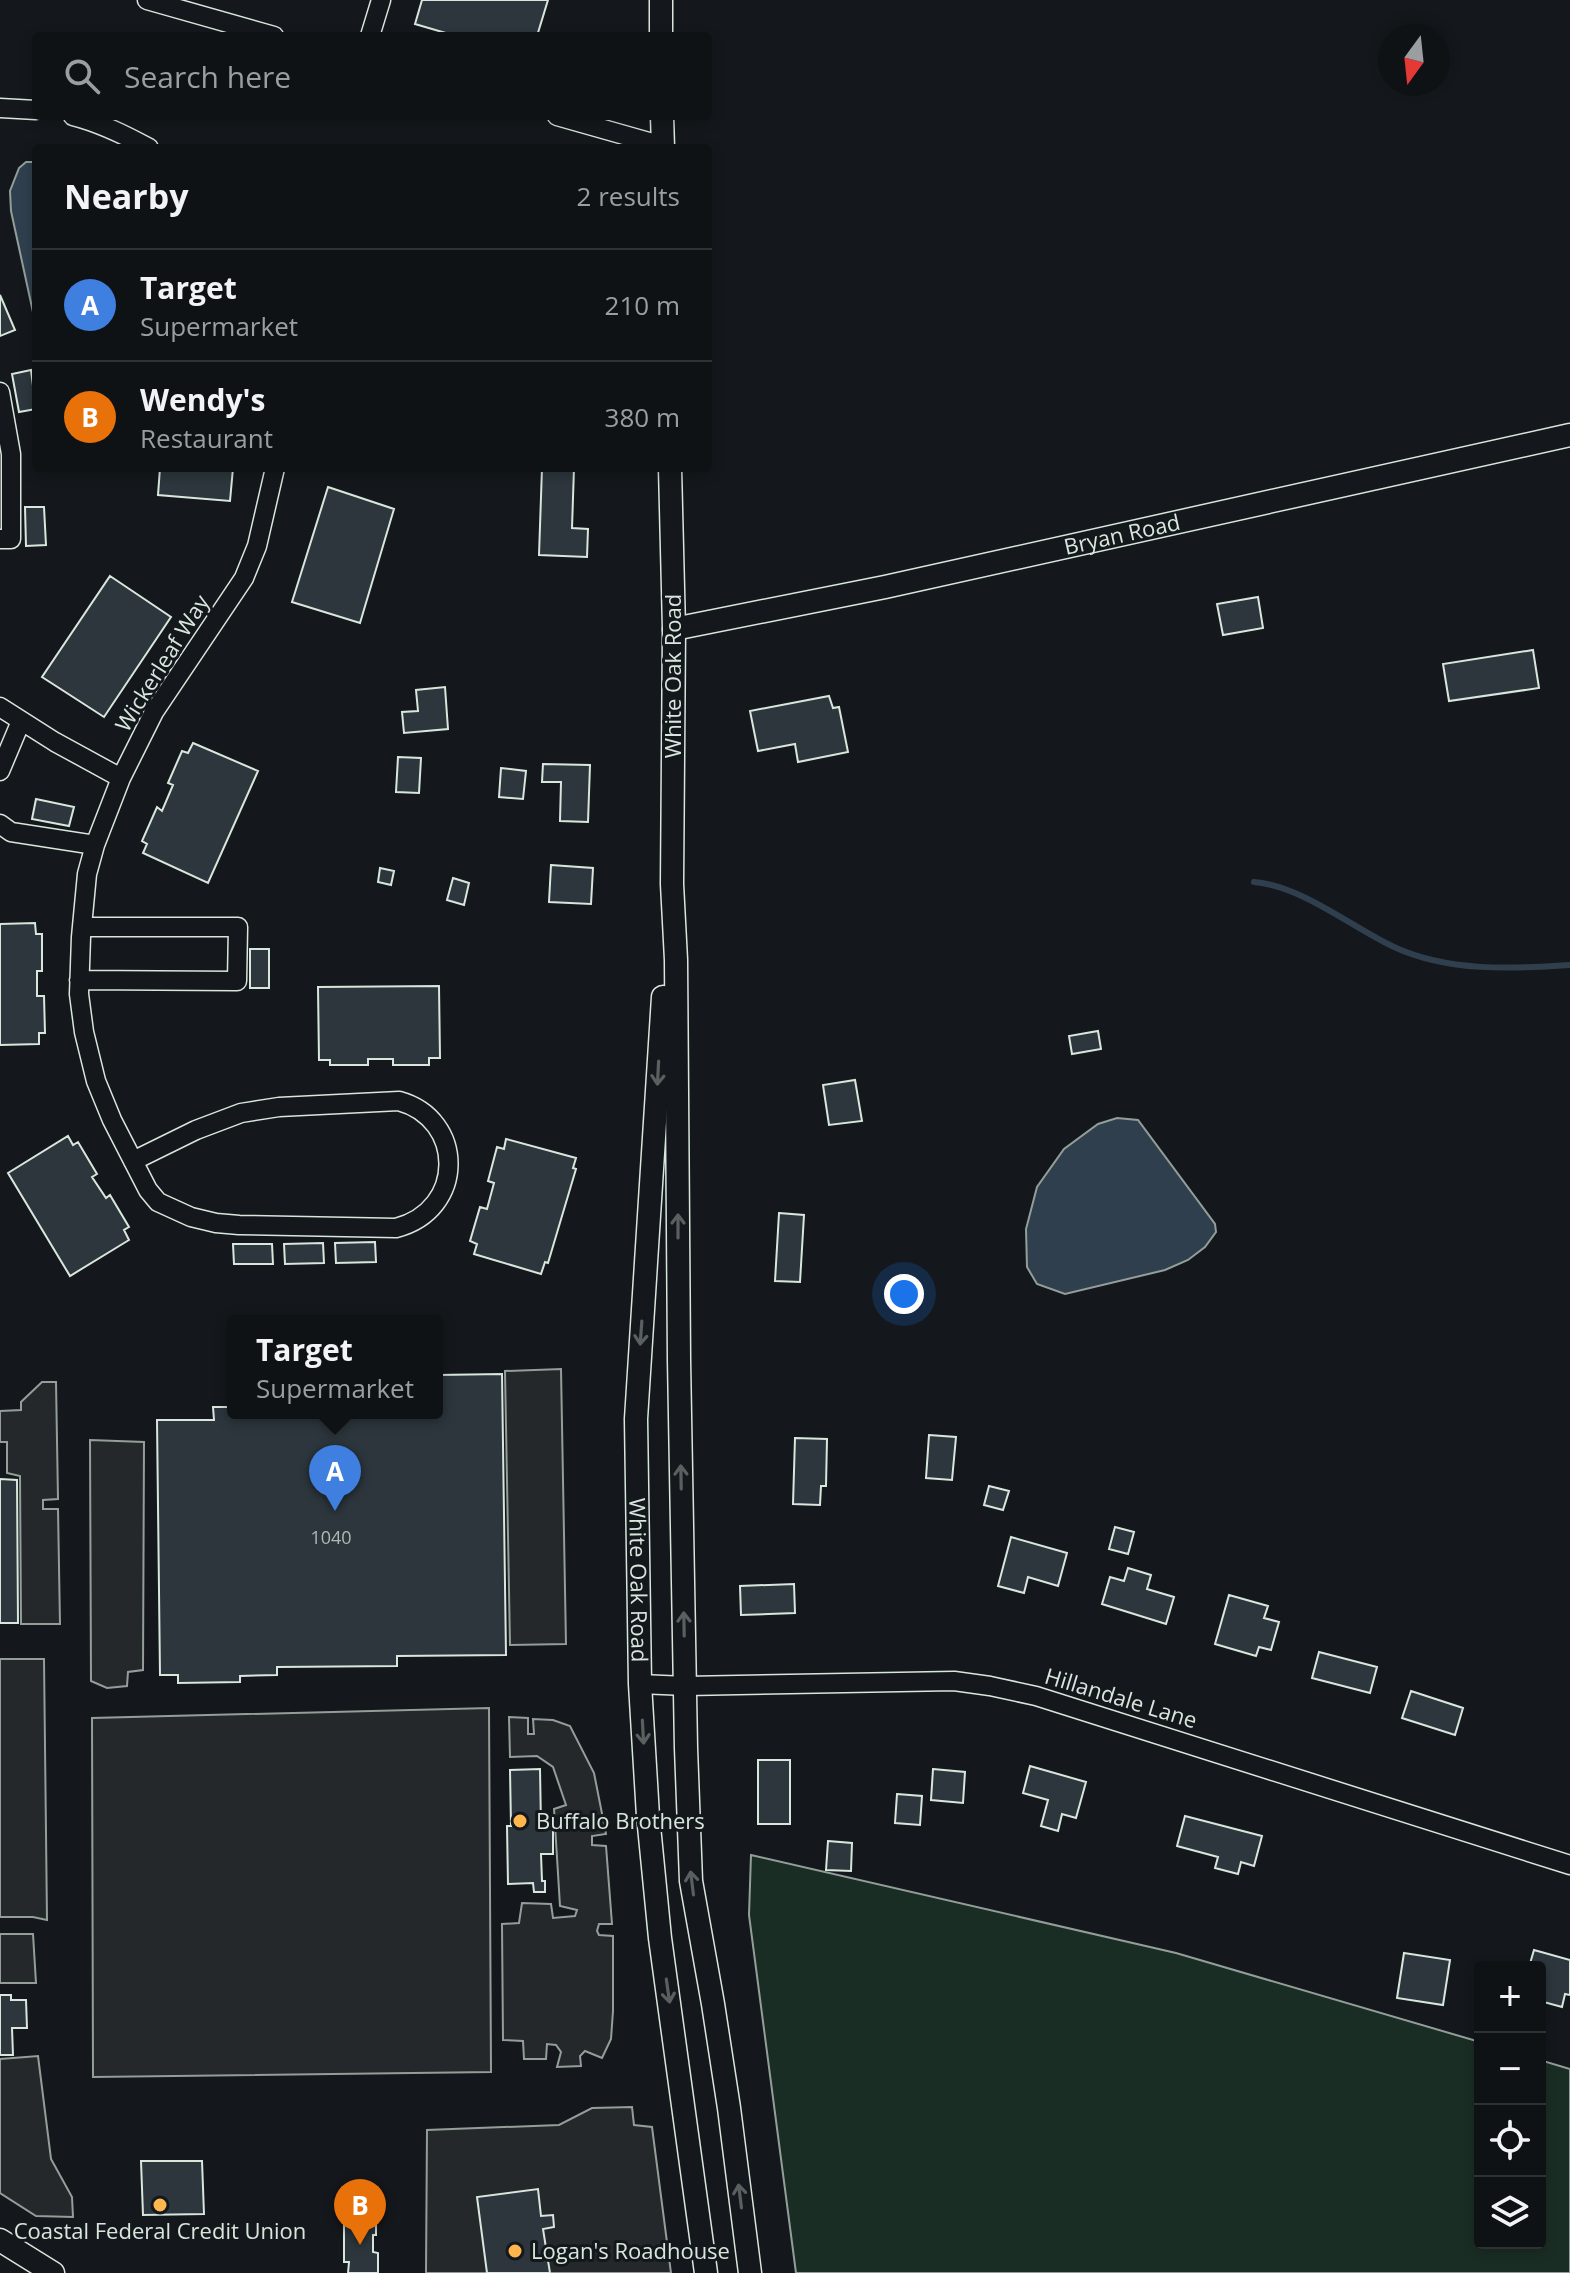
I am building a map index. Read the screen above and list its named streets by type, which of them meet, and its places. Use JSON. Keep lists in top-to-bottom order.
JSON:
{
  "streets": {
    "street": [
      "Bryan Road",
      "Wickerleaf Way",
      "White Oak Road",
      "Hillandale Lane"
    ]
  },
  "crossings": [
    ["Bryan Road", "White Oak Road"],
    ["White Oak Road", "Hillandale Lane"]
  ],
  "places": ["Buffalo Brothers", "Coastal Federal Credit Union", "Logan's Roadhouse"],
  "house_numbers": ["1040"],
  "north": "bottom",
  "page": {
    "search": "Search here",
    "heading": ["Nearby", "2 results"],
    "list": [
      {
        "mark": "A",
        "name": "Target",
        "note": "Supermarket",
        "value": "210 m"
      },
      {
        "mark": "B",
        "name": "Wendy's",
        "note": "Restaurant",
        "value": "380 m"
      }
    ],
    "popup": ["Target", "Supermarket"],
    "pins": ["A", "B"],
    "map_buttons": ["+", "−"]
  }
}
